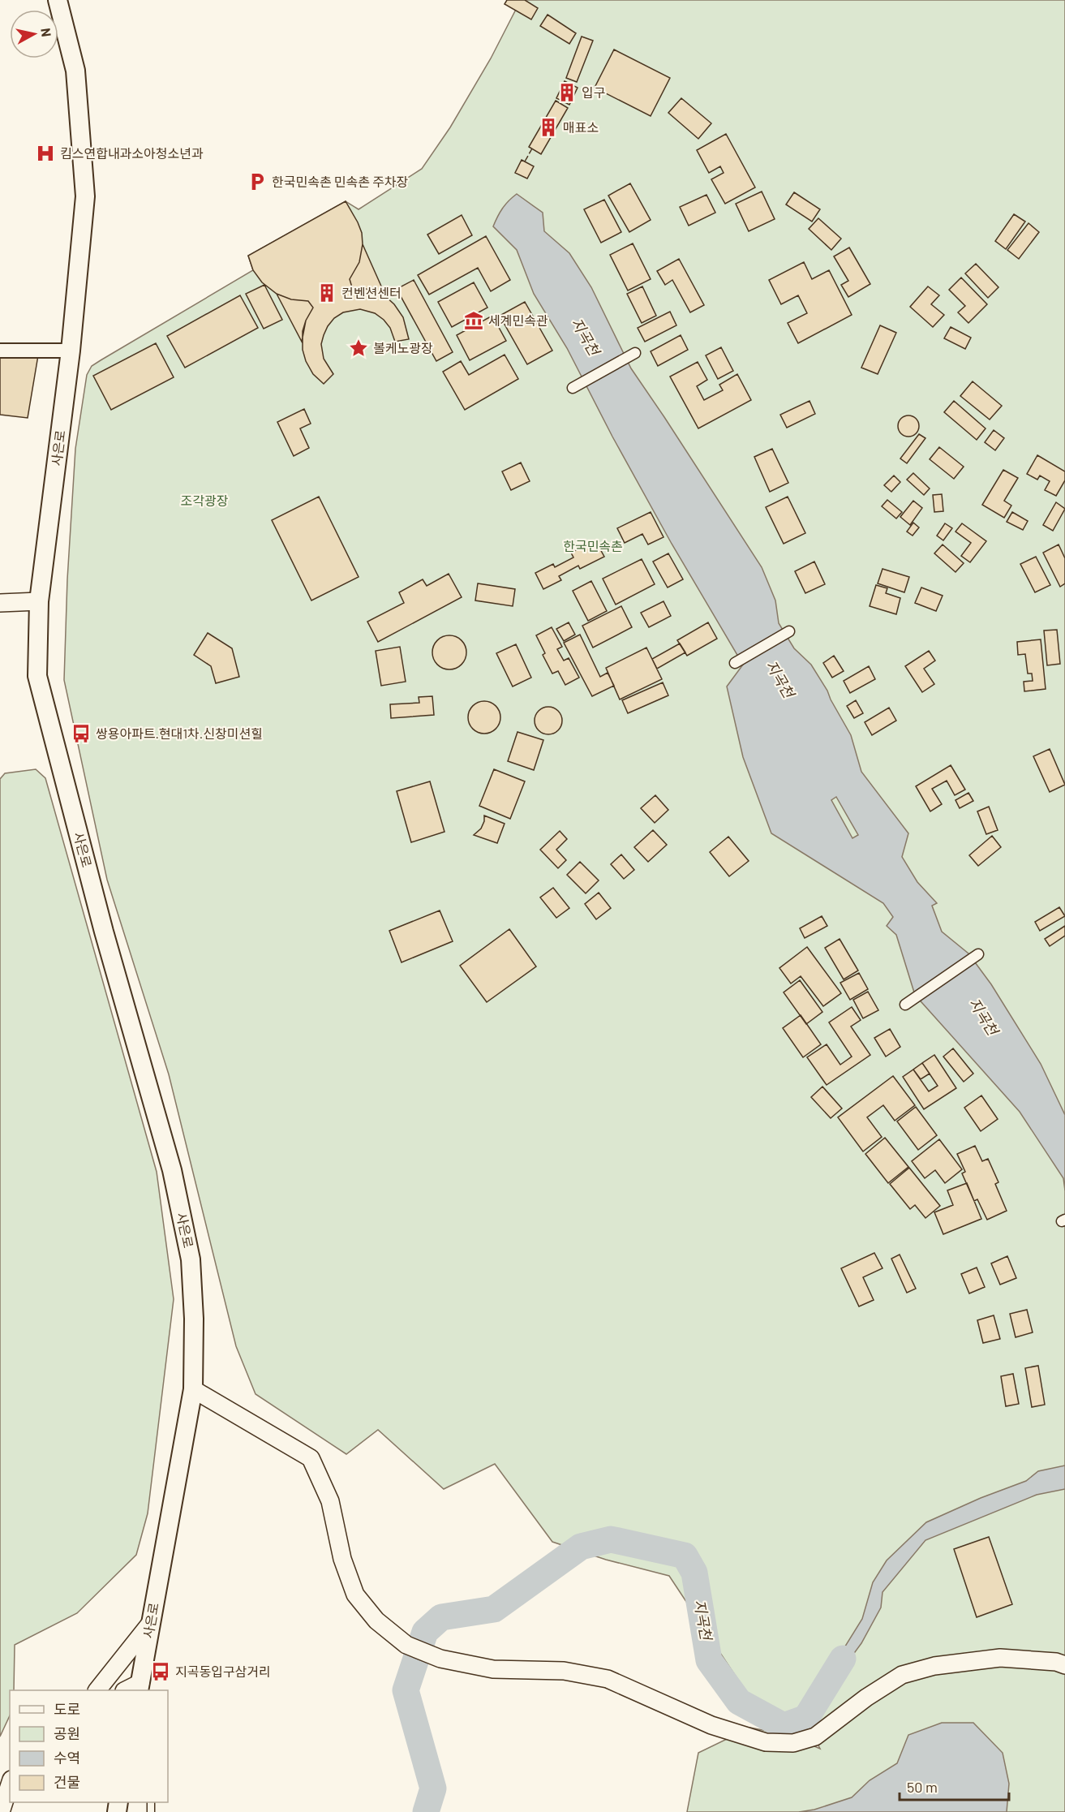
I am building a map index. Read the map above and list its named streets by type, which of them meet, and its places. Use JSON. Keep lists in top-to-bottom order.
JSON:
{
  "streets": {
    "main road": ["사은로"]
  },
  "water": ["지곡천"],
  "parks": ["조각광장", "한국민속촌"],
  "places": {
    "building": ["입구", "매표소", "컨벤션센터"],
    "hospital": ["킴스연합내과소아청소년과"],
    "parking": ["한국민속촌 민속촌 주차장"],
    "museum": ["세계민속관"],
    "place": ["볼케노광장"],
    "bus stop": ["쌍용아파트.현대1차.신창미션힐", "지곡동입구삼거리"]
  },
  "legend": [
    "도로",
    "공원",
    "수역",
    "건물"
  ],
  "scale_bar": "50 m",
  "north": "right"
}
